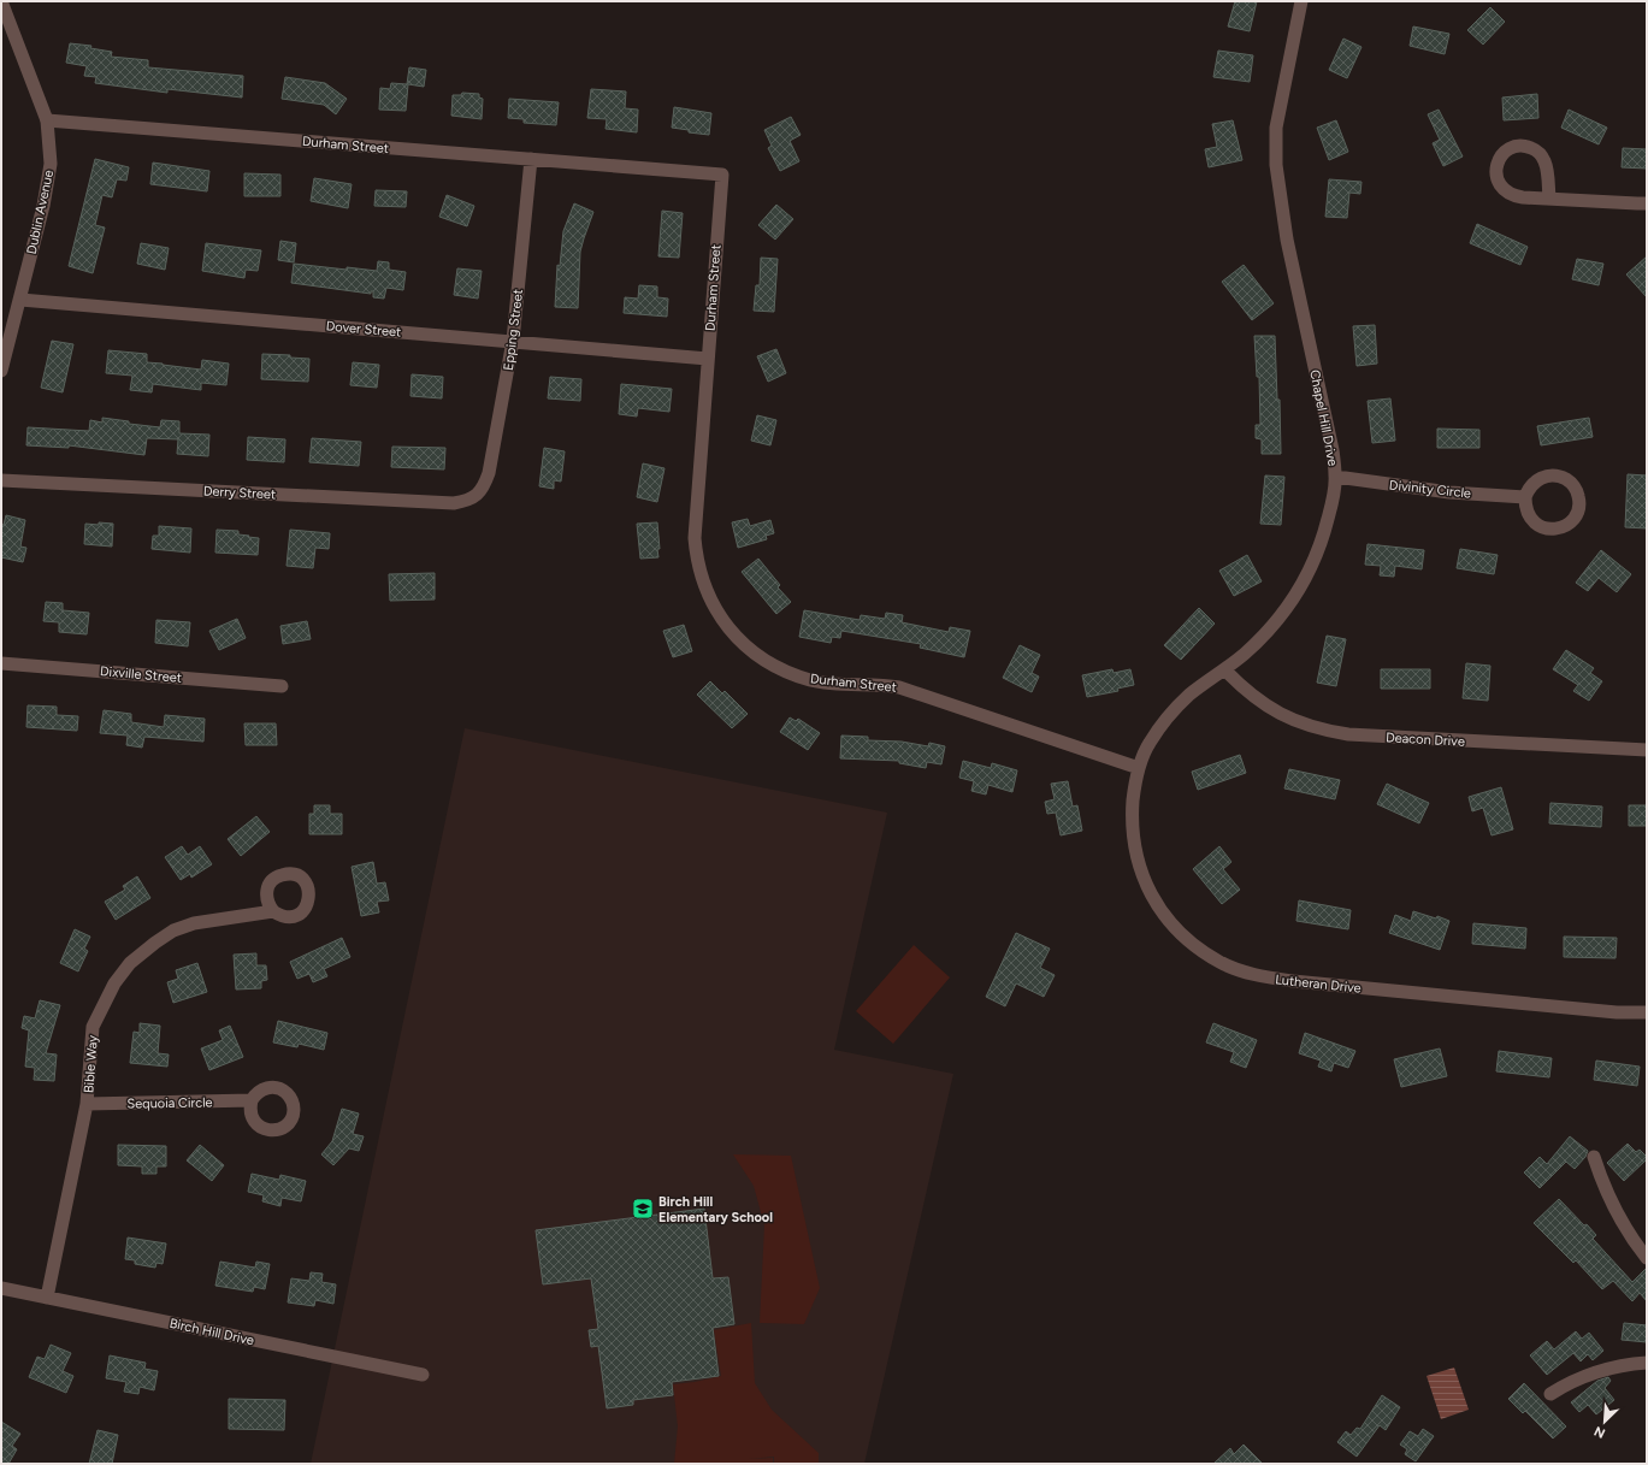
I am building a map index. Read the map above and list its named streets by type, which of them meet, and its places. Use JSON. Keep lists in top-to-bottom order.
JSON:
{
  "streets": {
    "street": [
      "Durham Street",
      "Dublin Avenue",
      "Dover Street",
      "Epping Street",
      "Chapel Hill Drive",
      "Divinity Circle",
      "Derry Street",
      "Dixville Street",
      "Deacon Drive",
      "Lutheran Drive",
      "Bible Way",
      "Sequoia Circle",
      "Birch Hill Drive"
    ]
  },
  "crossings": [
    ["Durham Street", "Dublin Avenue"],
    ["Durham Street", "Dover Street"],
    ["Durham Street", "Epping Street"],
    ["Durham Street", "Chapel Hill Drive"],
    ["Durham Street", "Lutheran Drive"],
    ["Dublin Avenue", "Dover Street"],
    ["Dover Street", "Epping Street"],
    ["Epping Street", "Derry Street"],
    ["Chapel Hill Drive", "Divinity Circle"],
    ["Chapel Hill Drive", "Deacon Drive"],
    ["Chapel Hill Drive", "Lutheran Drive"],
    ["Bible Way", "Sequoia Circle"],
    ["Bible Way", "Birch Hill Drive"]
  ],
  "places": {
    "school or university": ["Birch Hill Elementary School"]
  },
  "north": "bottom left"
}
